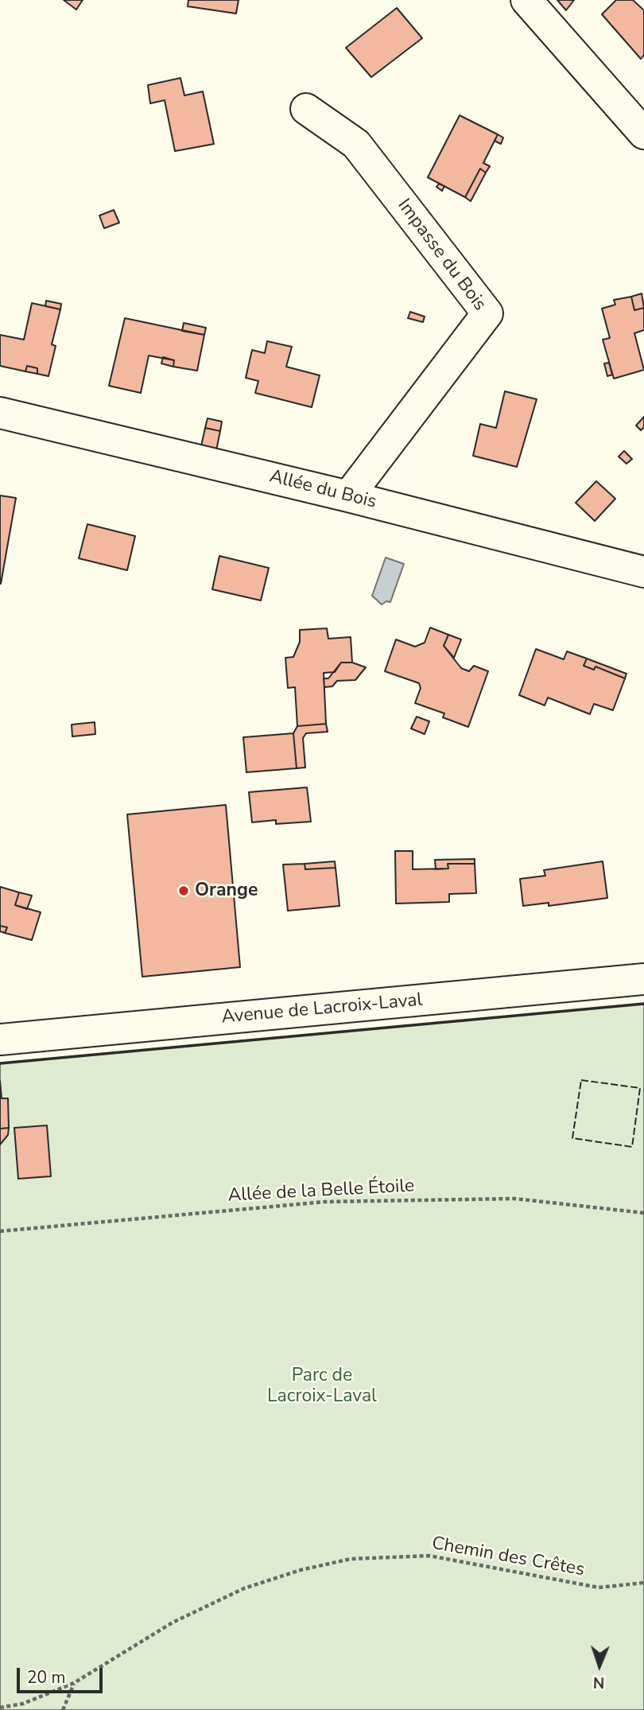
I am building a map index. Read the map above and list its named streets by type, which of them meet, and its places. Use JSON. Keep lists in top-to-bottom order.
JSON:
{
  "streets": {
    "street": ["Impasse du Bois", "Allée du Bois", "Avenue de Lacroix-Laval"],
    "path": ["Allée de la Belle Étoile", "Chemin des Crêtes"]
  },
  "crossings": [
    ["Impasse du Bois", "Allée du Bois"]
  ],
  "parks": ["Parc de Lacroix-Laval"],
  "places": ["Orange"],
  "scale_bar": "20 m",
  "north": "bottom"
}
